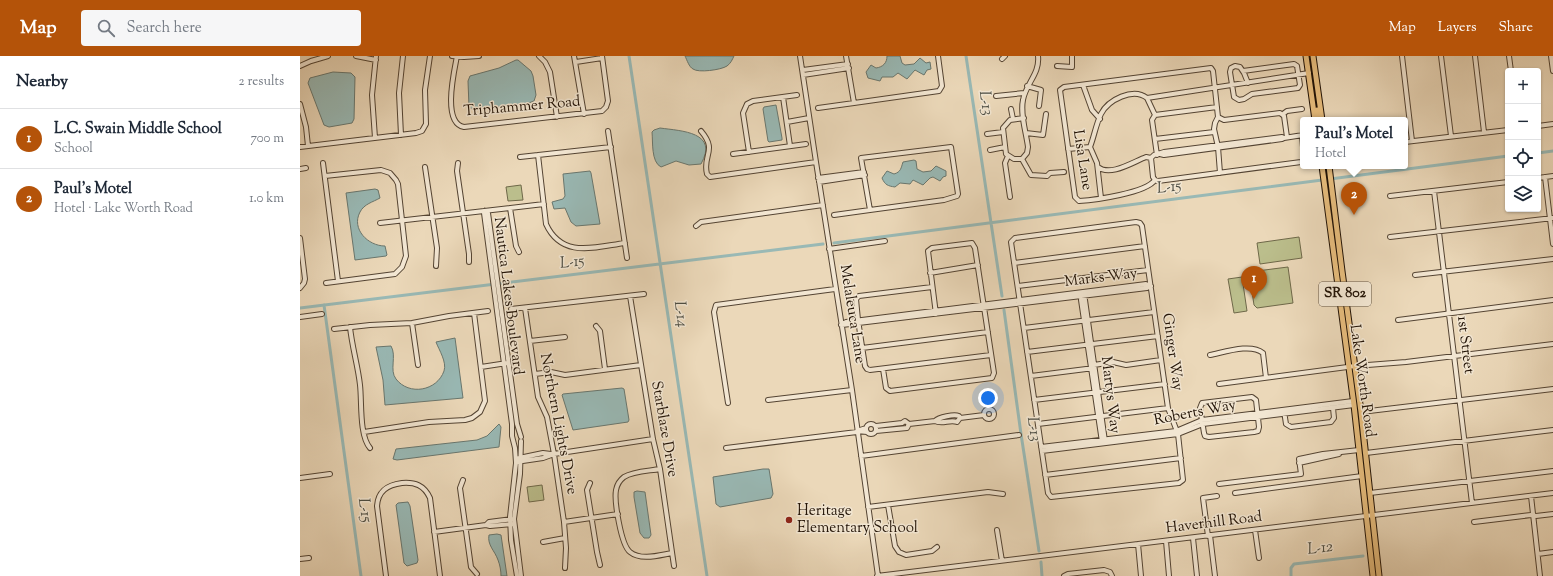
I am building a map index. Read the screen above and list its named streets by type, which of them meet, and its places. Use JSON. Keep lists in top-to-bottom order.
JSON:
{
  "streets": {
    "main road": ["SR 802", "Lake Worth Road"],
    "street": [
      "Triphammer Road",
      "Lisa Lane",
      "Marks Way",
      "Nautica Lakes Boulevard",
      "Melaleuca Lane",
      "1st Street",
      "Ginger Way",
      "Martys Way",
      "Roberts Way",
      "Northern Lights Drive",
      "Starblaze Drive",
      "Haverhill Road"
    ]
  },
  "crossings": [
    ["Marks Way", "Melaleuca Lane"],
    ["Marks Way", "Ginger Way"],
    ["Marks Way", "Martys Way"],
    ["Melaleuca Lane", "Haverhill Road"],
    ["1st Street", "Haverhill Road"],
    ["Ginger Way", "Roberts Way"],
    ["Lake Worth Road", "Roberts Way"],
    ["Lake Worth Road", "Haverhill Road"],
    ["Martys Way", "Roberts Way"]
  ],
  "water": [
    "L-13",
    "L-15",
    "L-14",
    "L-12"
  ],
  "places": ["Heritage Elementary School"],
  "page": {
    "header": "Map",
    "search": "Search here",
    "nav": ["Map", "Layers", "Share"],
    "heading": ["Nearby", "2 results"],
    "map_buttons": ["+", "−"],
    "list": [
      {
        "mark": "1",
        "name": "L.C. Swain Middle School",
        "note": "School",
        "value": "700 m"
      },
      {
        "mark": "2",
        "name": "Paul's Motel",
        "note": "Hotel · Lake Worth Road",
        "value": "1.0 km"
      }
    ],
    "popup": ["Paul's Motel", "Hotel"],
    "pins": ["2", "1"]
  }
}
